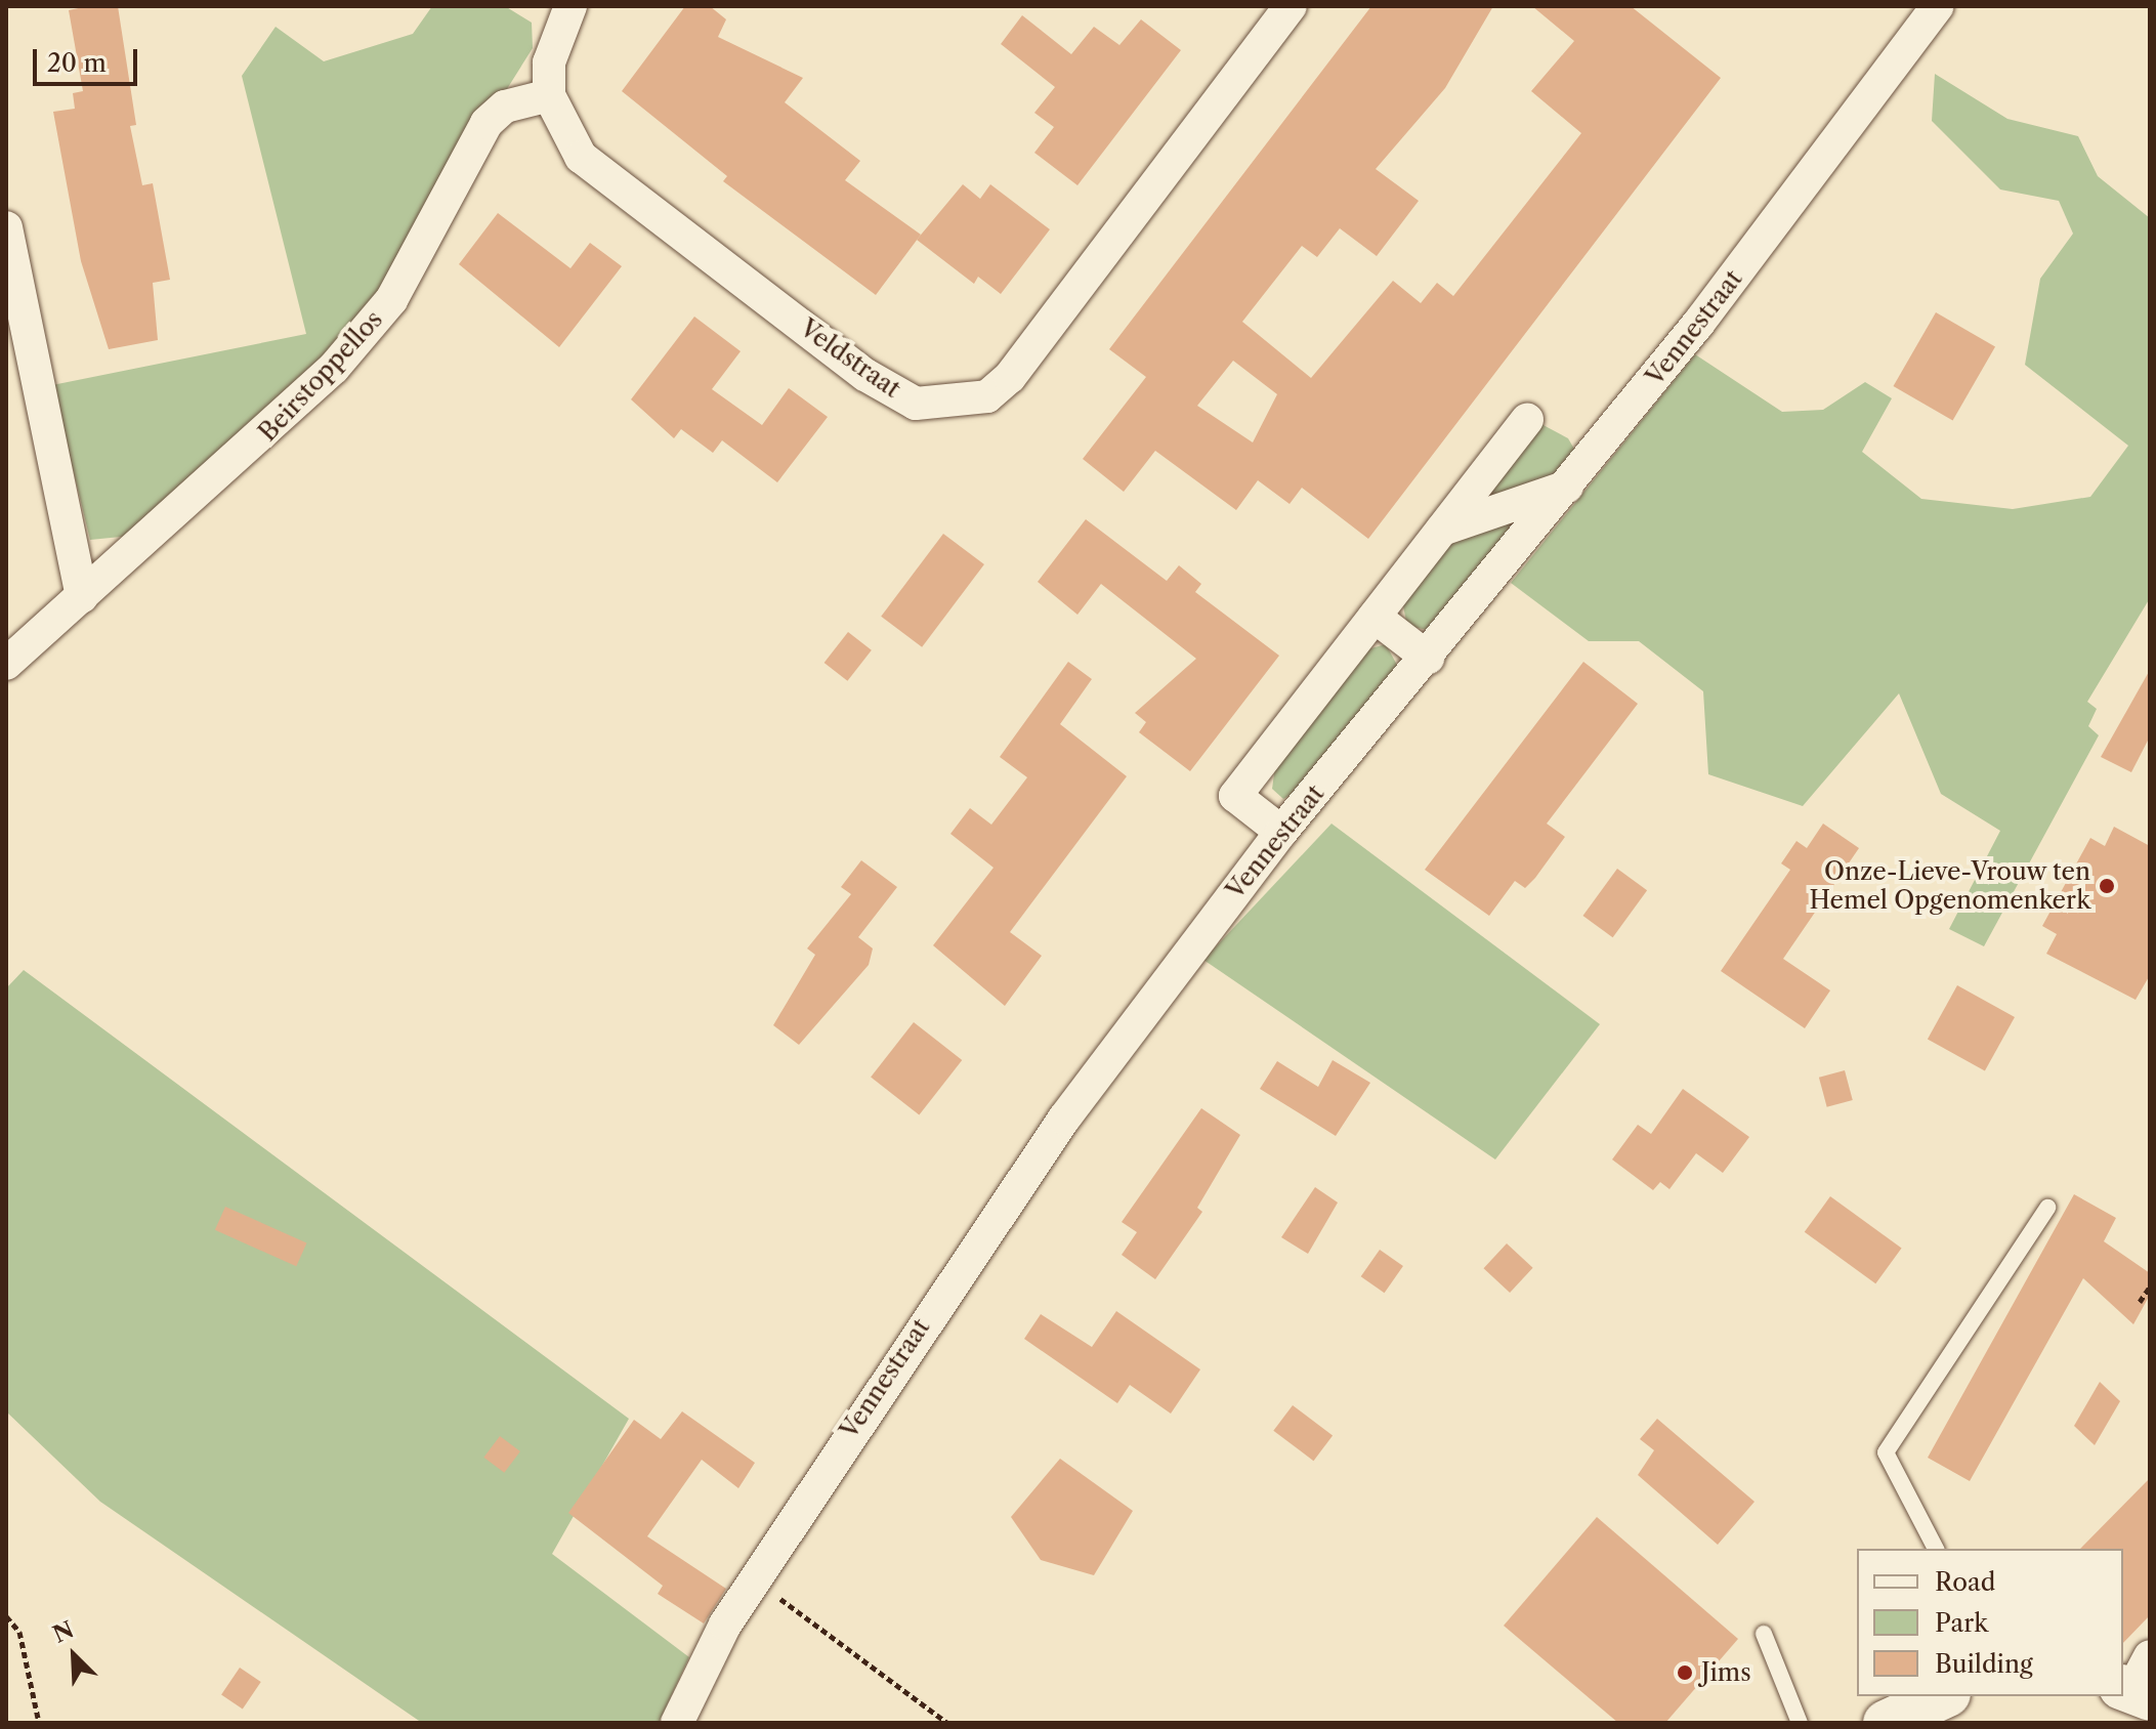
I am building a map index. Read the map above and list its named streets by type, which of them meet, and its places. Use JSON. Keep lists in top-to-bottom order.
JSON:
{
  "streets": {
    "street": ["Vennestraat", "Veldstraat", "Beirstoppellos"]
  },
  "crossings": [
    ["Veldstraat", "Beirstoppellos"]
  ],
  "places": ["Onze-Lieve-Vrouw ten Hemel Opgenomenkerk", "Jims"],
  "legend": ["Road", "Park", "Building"],
  "scale_bar": "20 m",
  "north": "top left"
}
